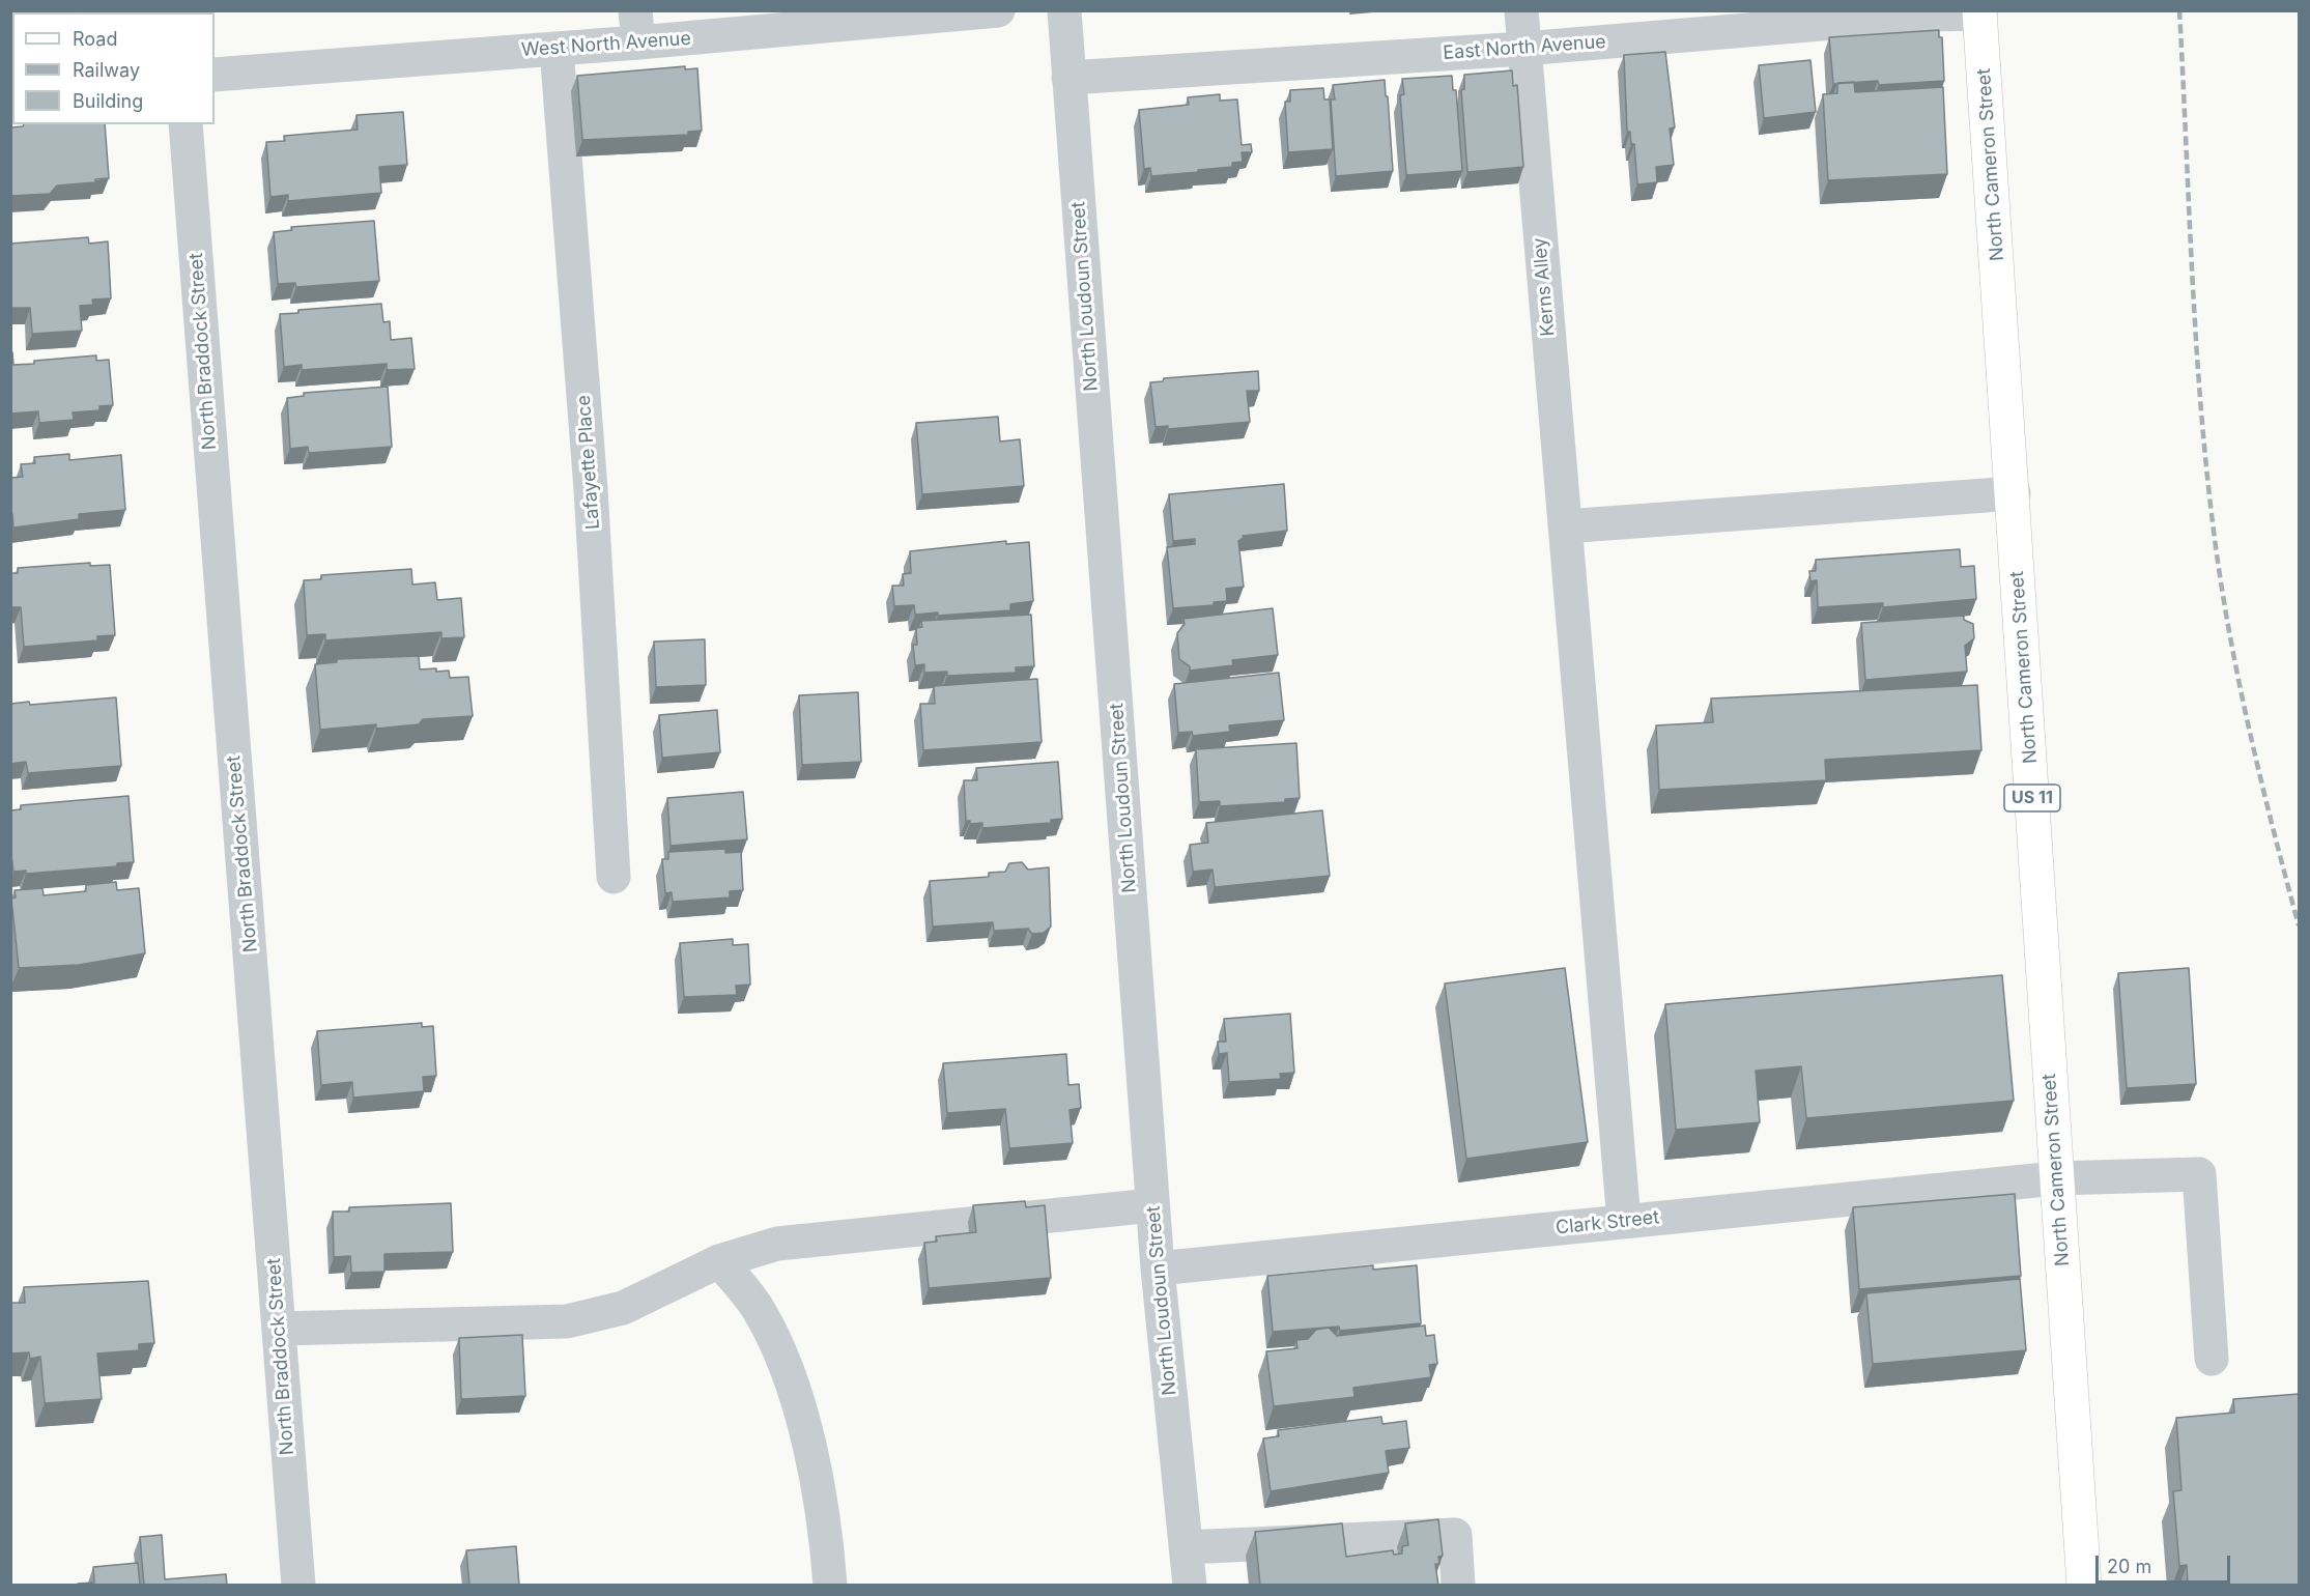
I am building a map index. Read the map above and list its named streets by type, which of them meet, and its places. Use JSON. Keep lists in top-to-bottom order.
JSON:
{
  "streets": {
    "main road": ["North Cameron Street", "US 11"],
    "street": [
      "West North Avenue",
      "East North Avenue",
      "Kerns Alley",
      "North Loudoun Street",
      "North Braddock Street",
      "Lafayette Place",
      "Clark Street"
    ]
  },
  "crossings": [
    ["West North Avenue", "Lafayette Place"],
    ["East North Avenue", "North Cameron Street"],
    ["East North Avenue", "Kerns Alley"],
    ["East North Avenue", "North Loudoun Street"],
    ["North Cameron Street", "Clark Street"],
    ["Kerns Alley", "Clark Street"],
    ["North Loudoun Street", "Clark Street"]
  ],
  "legend": ["Road", "Railway", "Building"],
  "scale_bar": "20 m"
}
